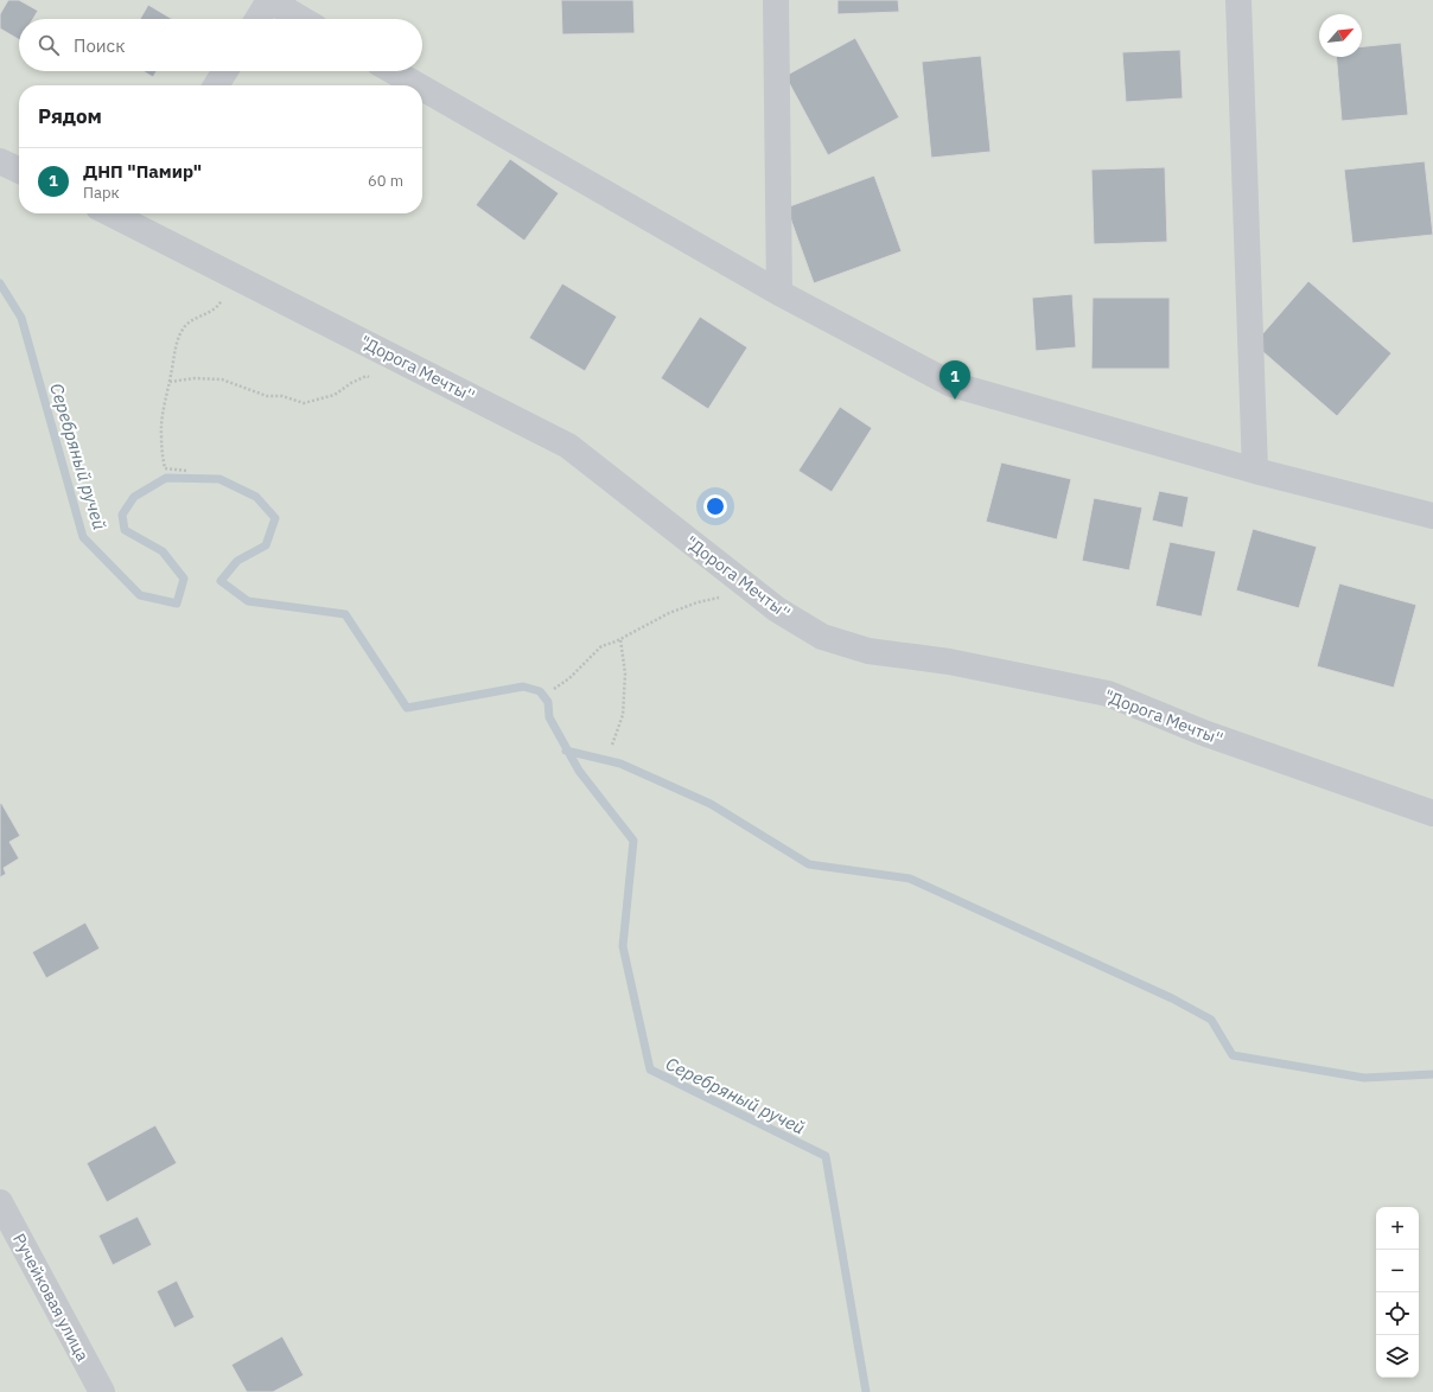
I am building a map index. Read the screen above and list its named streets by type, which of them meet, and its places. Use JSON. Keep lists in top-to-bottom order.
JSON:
{
  "streets": {
    "street": ["\"Дорога Мечты''", "Ручейковая улица"]
  },
  "water": ["Серебряный ручей"],
  "north": "top right",
  "page": {
    "search": "Поиск",
    "heading": "Рядом",
    "list": [
      {
        "mark": "1",
        "name": "ДНП \"Памир\"",
        "note": "Парк",
        "value": "60 m"
      }
    ],
    "pins": "1",
    "map_buttons": ["+", "−"]
  }
}
